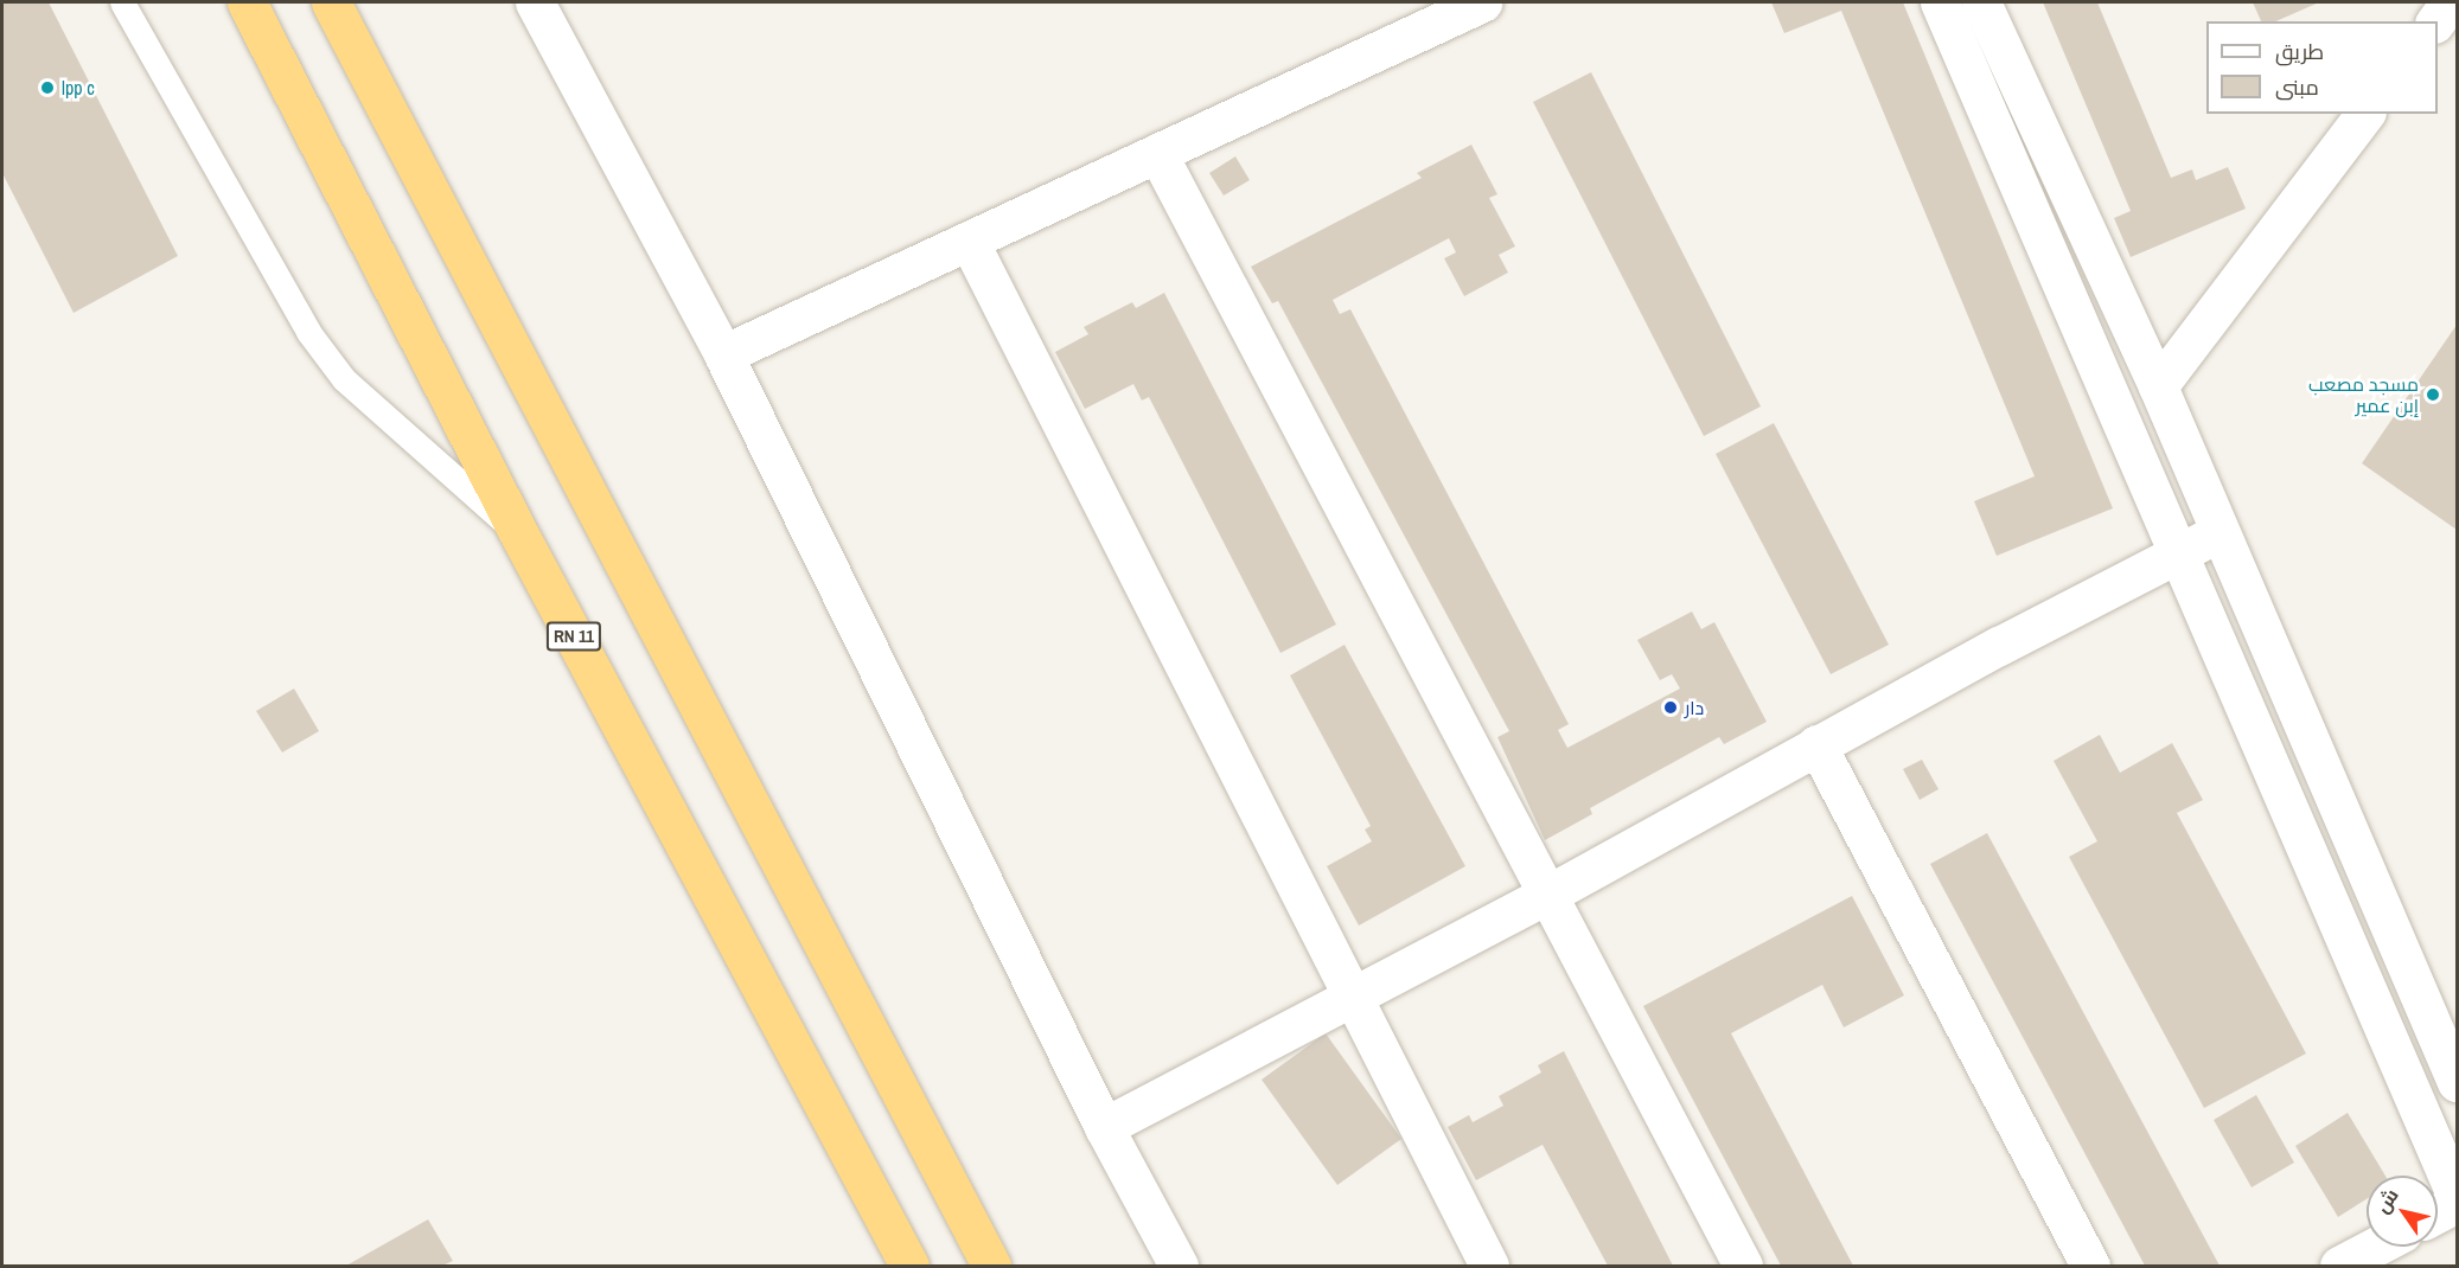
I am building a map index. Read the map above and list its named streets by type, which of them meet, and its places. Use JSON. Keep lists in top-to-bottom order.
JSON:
{
  "streets": {
    "highway": ["RN 11"]
  },
  "places": ["lpp c", "مسجد مصعب إبن عمير", "دار"],
  "legend": ["طريق", "مبنى"],
  "north": "top left"
}
